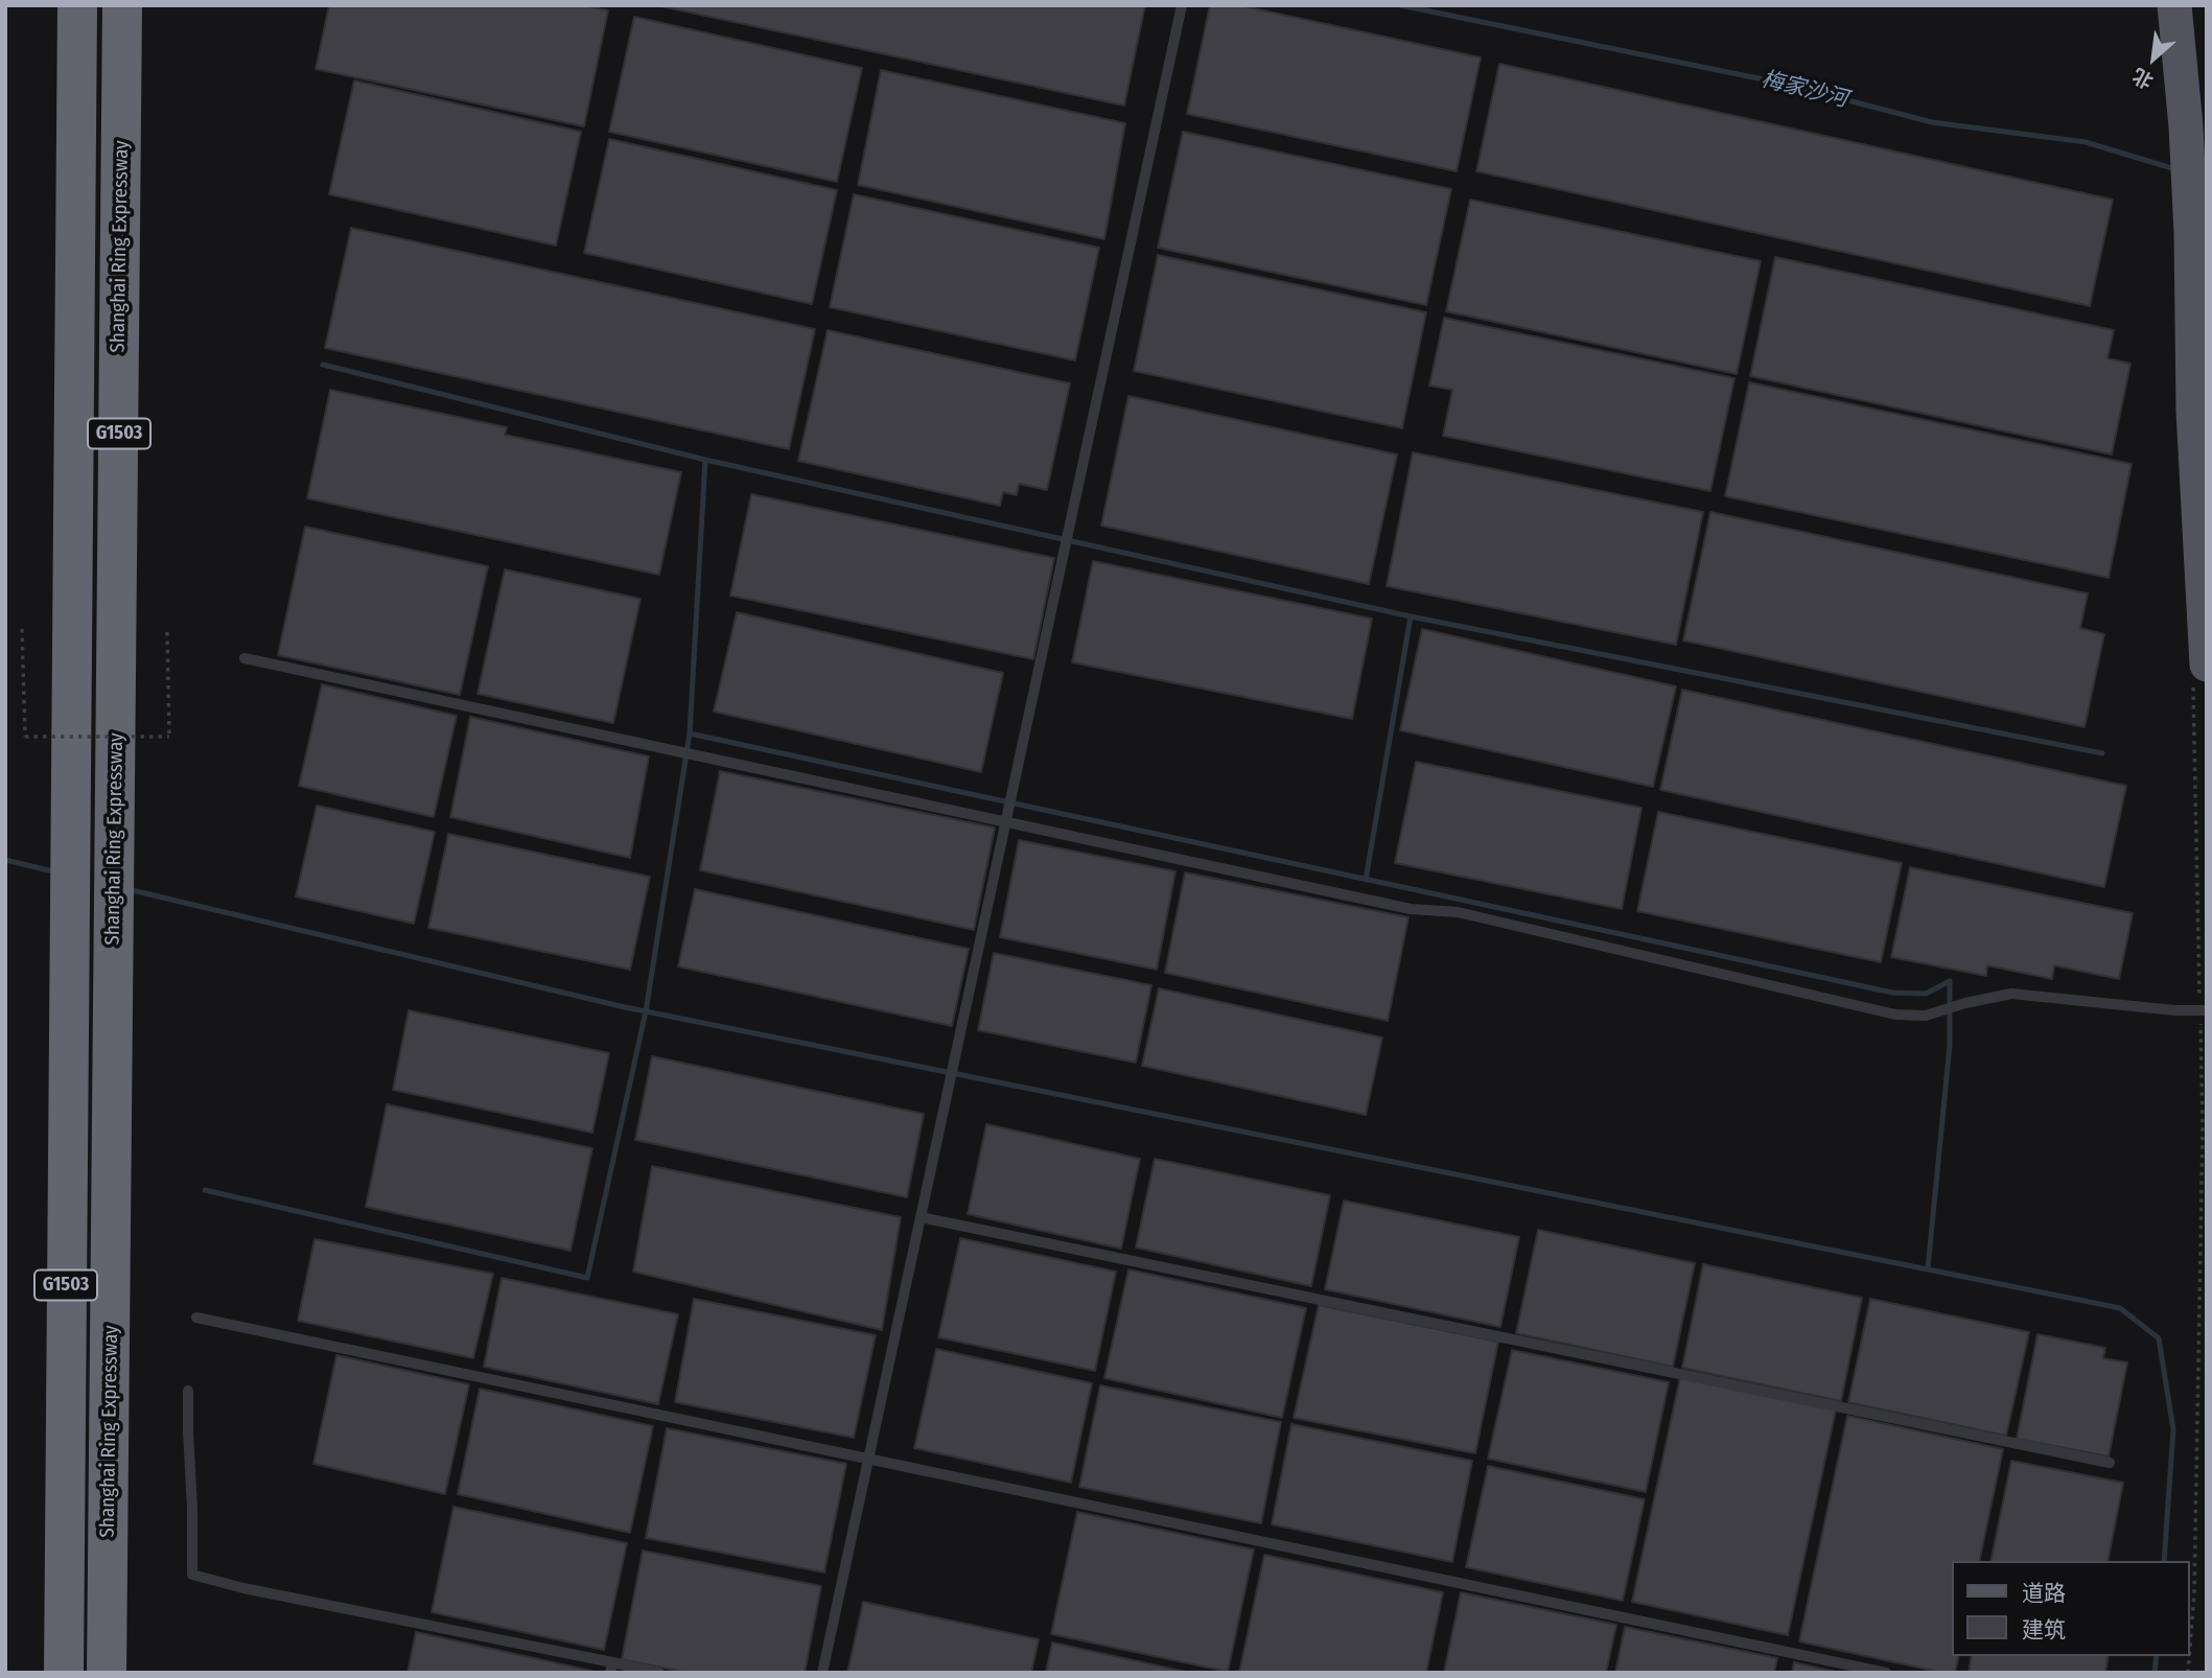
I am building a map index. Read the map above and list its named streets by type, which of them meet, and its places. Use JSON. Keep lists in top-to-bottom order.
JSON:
{
  "streets": {
    "highway": ["Shanghai Ring Expressway", "G1503"]
  },
  "water": ["梅家沙河"],
  "legend": ["道路", "建筑"],
  "north": "bottom left"
}
